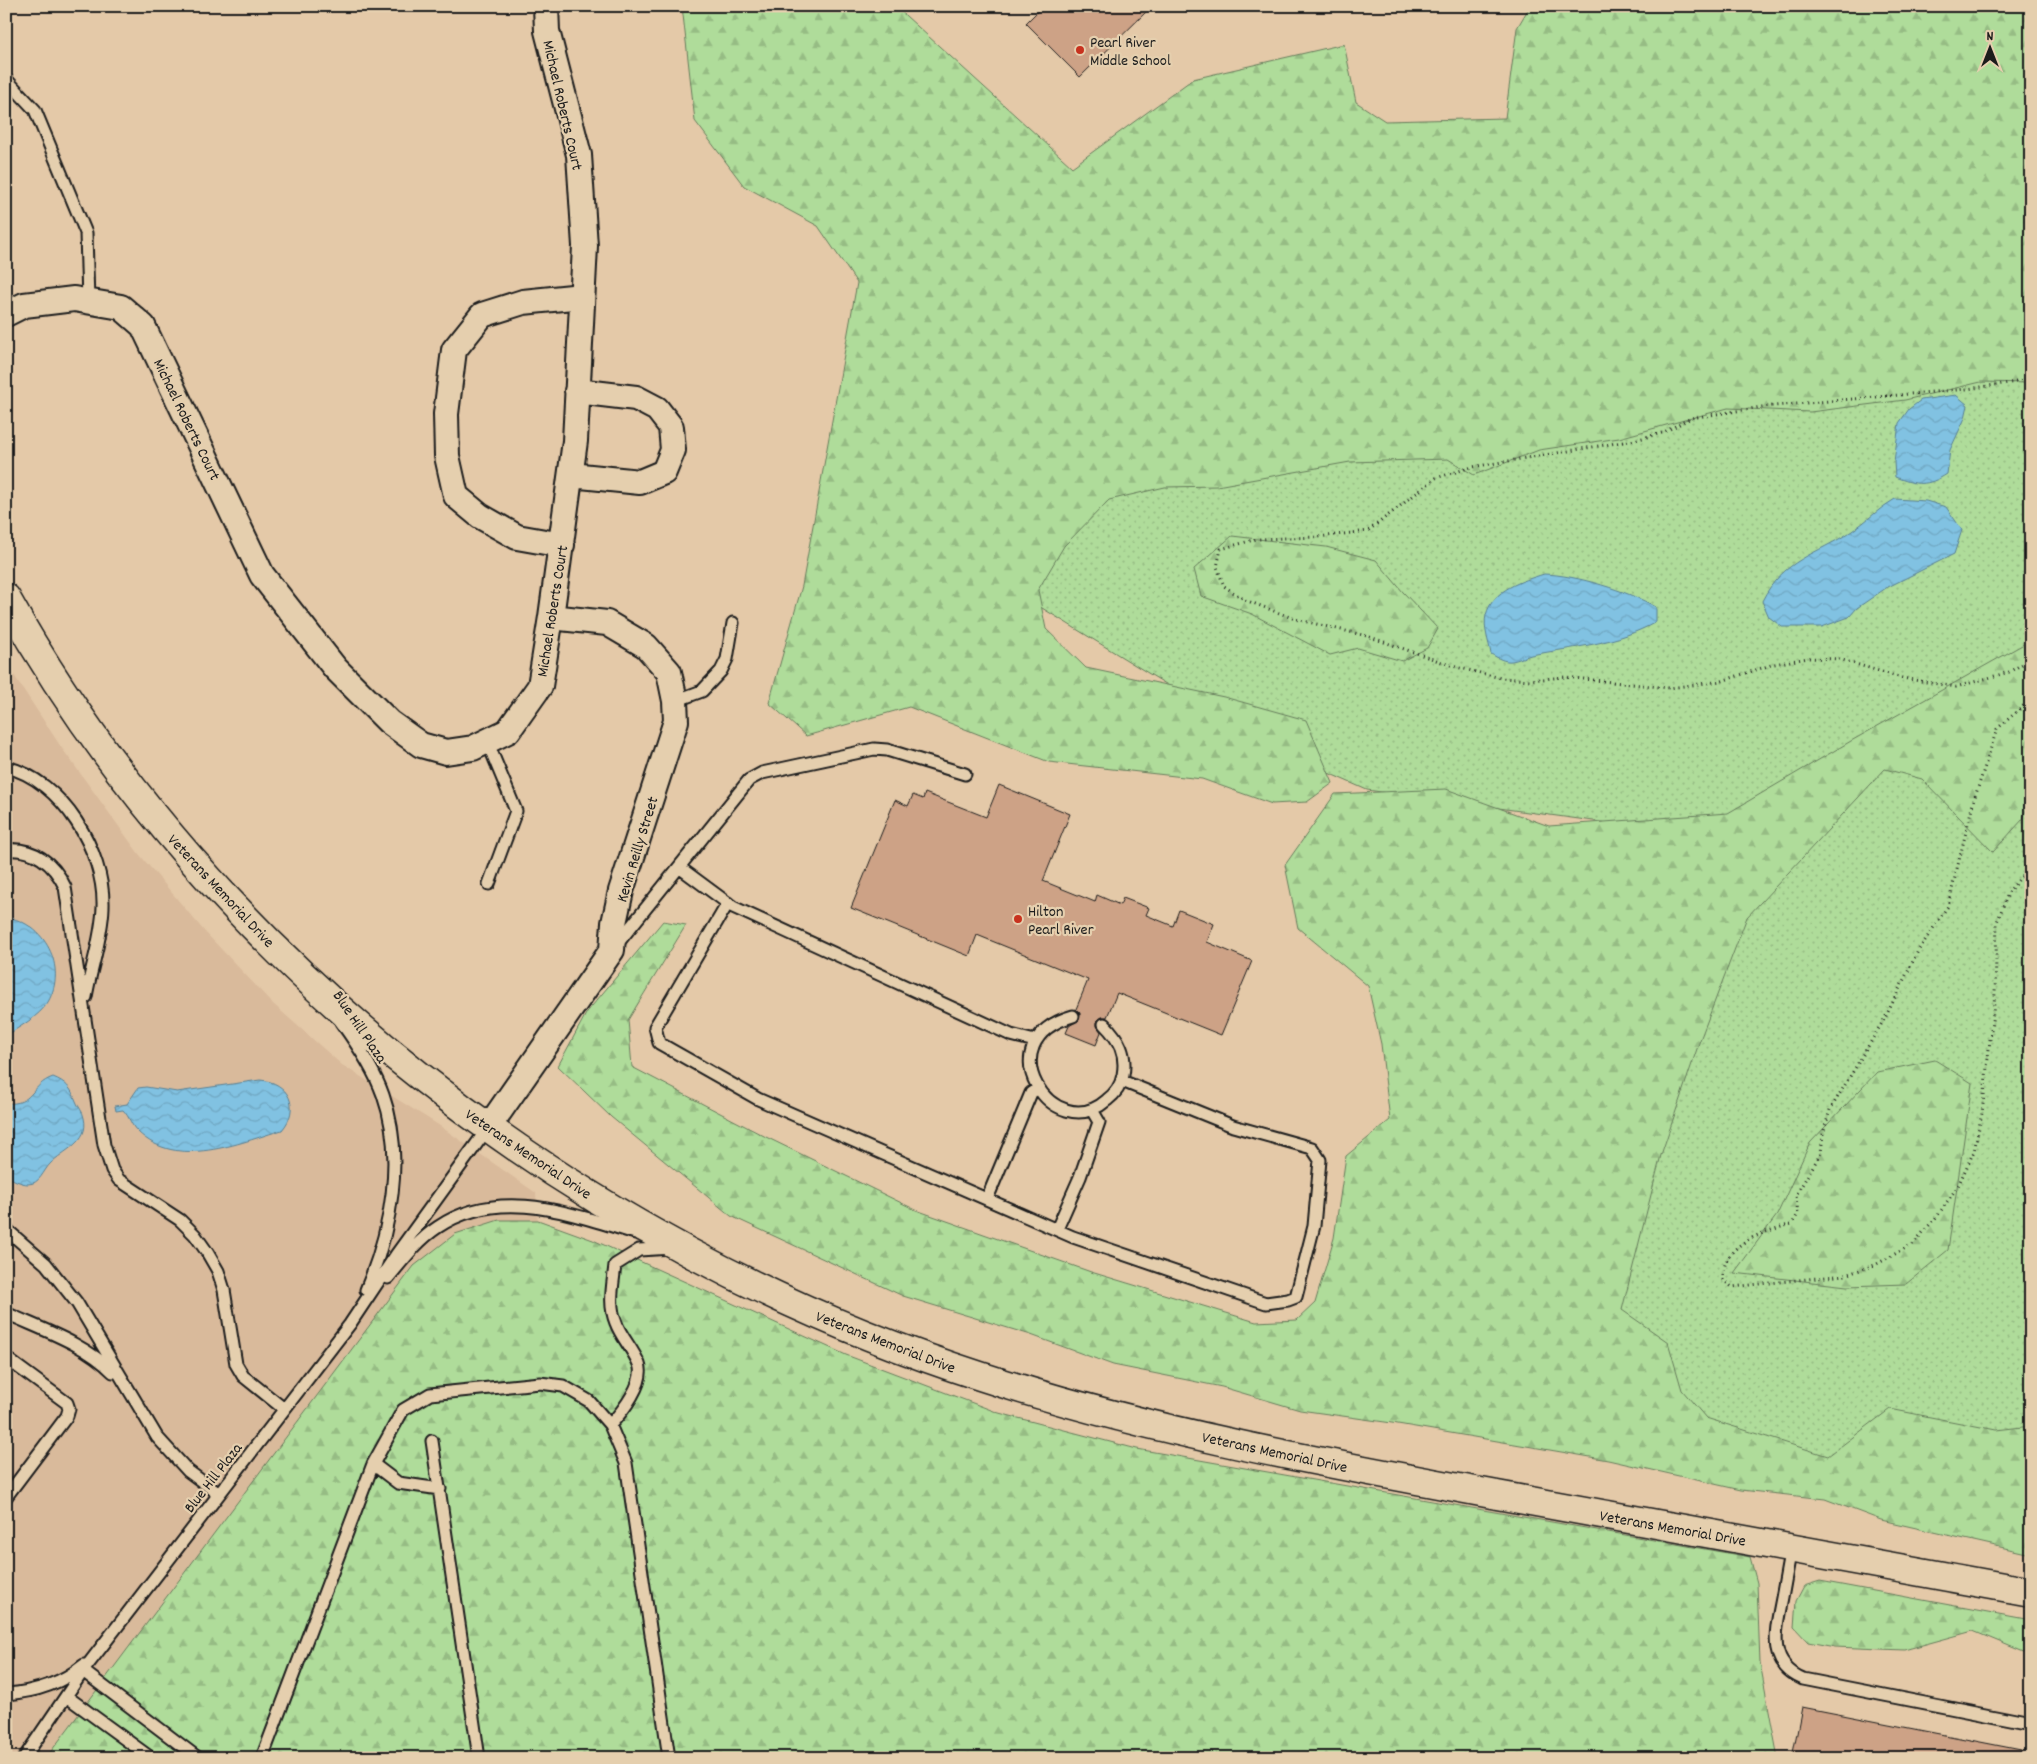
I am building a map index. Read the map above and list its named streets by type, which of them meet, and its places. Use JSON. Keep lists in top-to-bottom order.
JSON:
{
  "streets": {
    "street": ["Michael Roberts Court", "Kevin Reilly Street", "Veterans Memorial Drive"],
    "lane": ["Blue Hill Plaza"]
  },
  "crossings": [
    ["Michael Roberts Court", "Kevin Reilly Street"],
    ["Veterans Memorial Drive", "Blue Hill Plaza"]
  ],
  "places": ["Pearl River Middle School", "Hilton Pearl River"],
  "north": "top"
}
